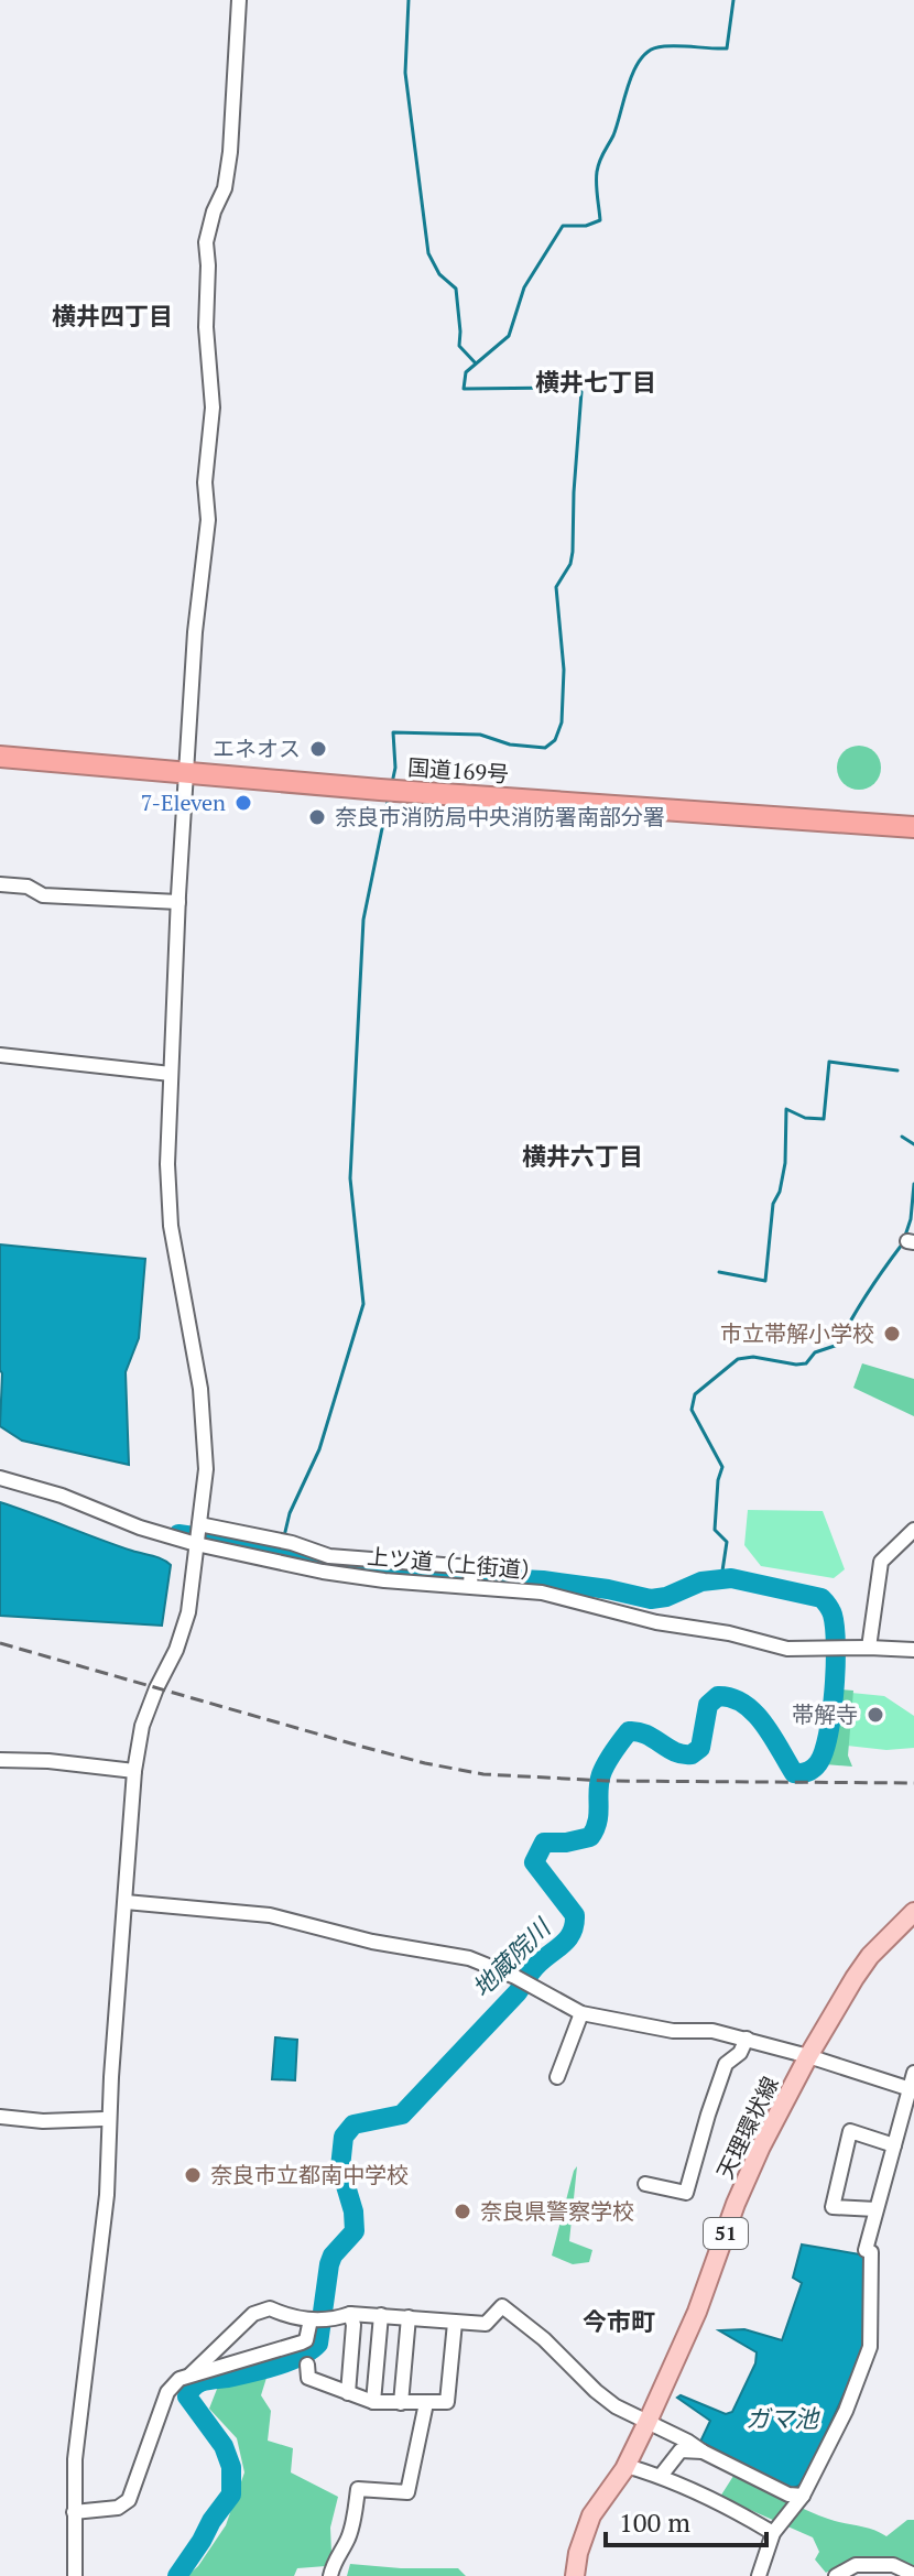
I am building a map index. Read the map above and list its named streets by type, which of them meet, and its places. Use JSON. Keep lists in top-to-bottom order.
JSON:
{
  "streets": {
    "highway": ["国道169号"],
    "main road": ["天理環状線", "51"],
    "street": ["上ツ道（上街道）"]
  },
  "districts": [
    "横井四丁目",
    "横井七丁目",
    "横井六丁目",
    "今市町"
  ],
  "water": ["地蔵院川", "ガマ池"],
  "places": [
    "エネオス",
    "7-Eleven",
    "奈良市消防局中央消防署南部分署",
    "市立帯解小学校",
    "帯解寺",
    "奈良市立都南中学校",
    "奈良県警察学校"
  ],
  "scale_bar": "100 m"
}
